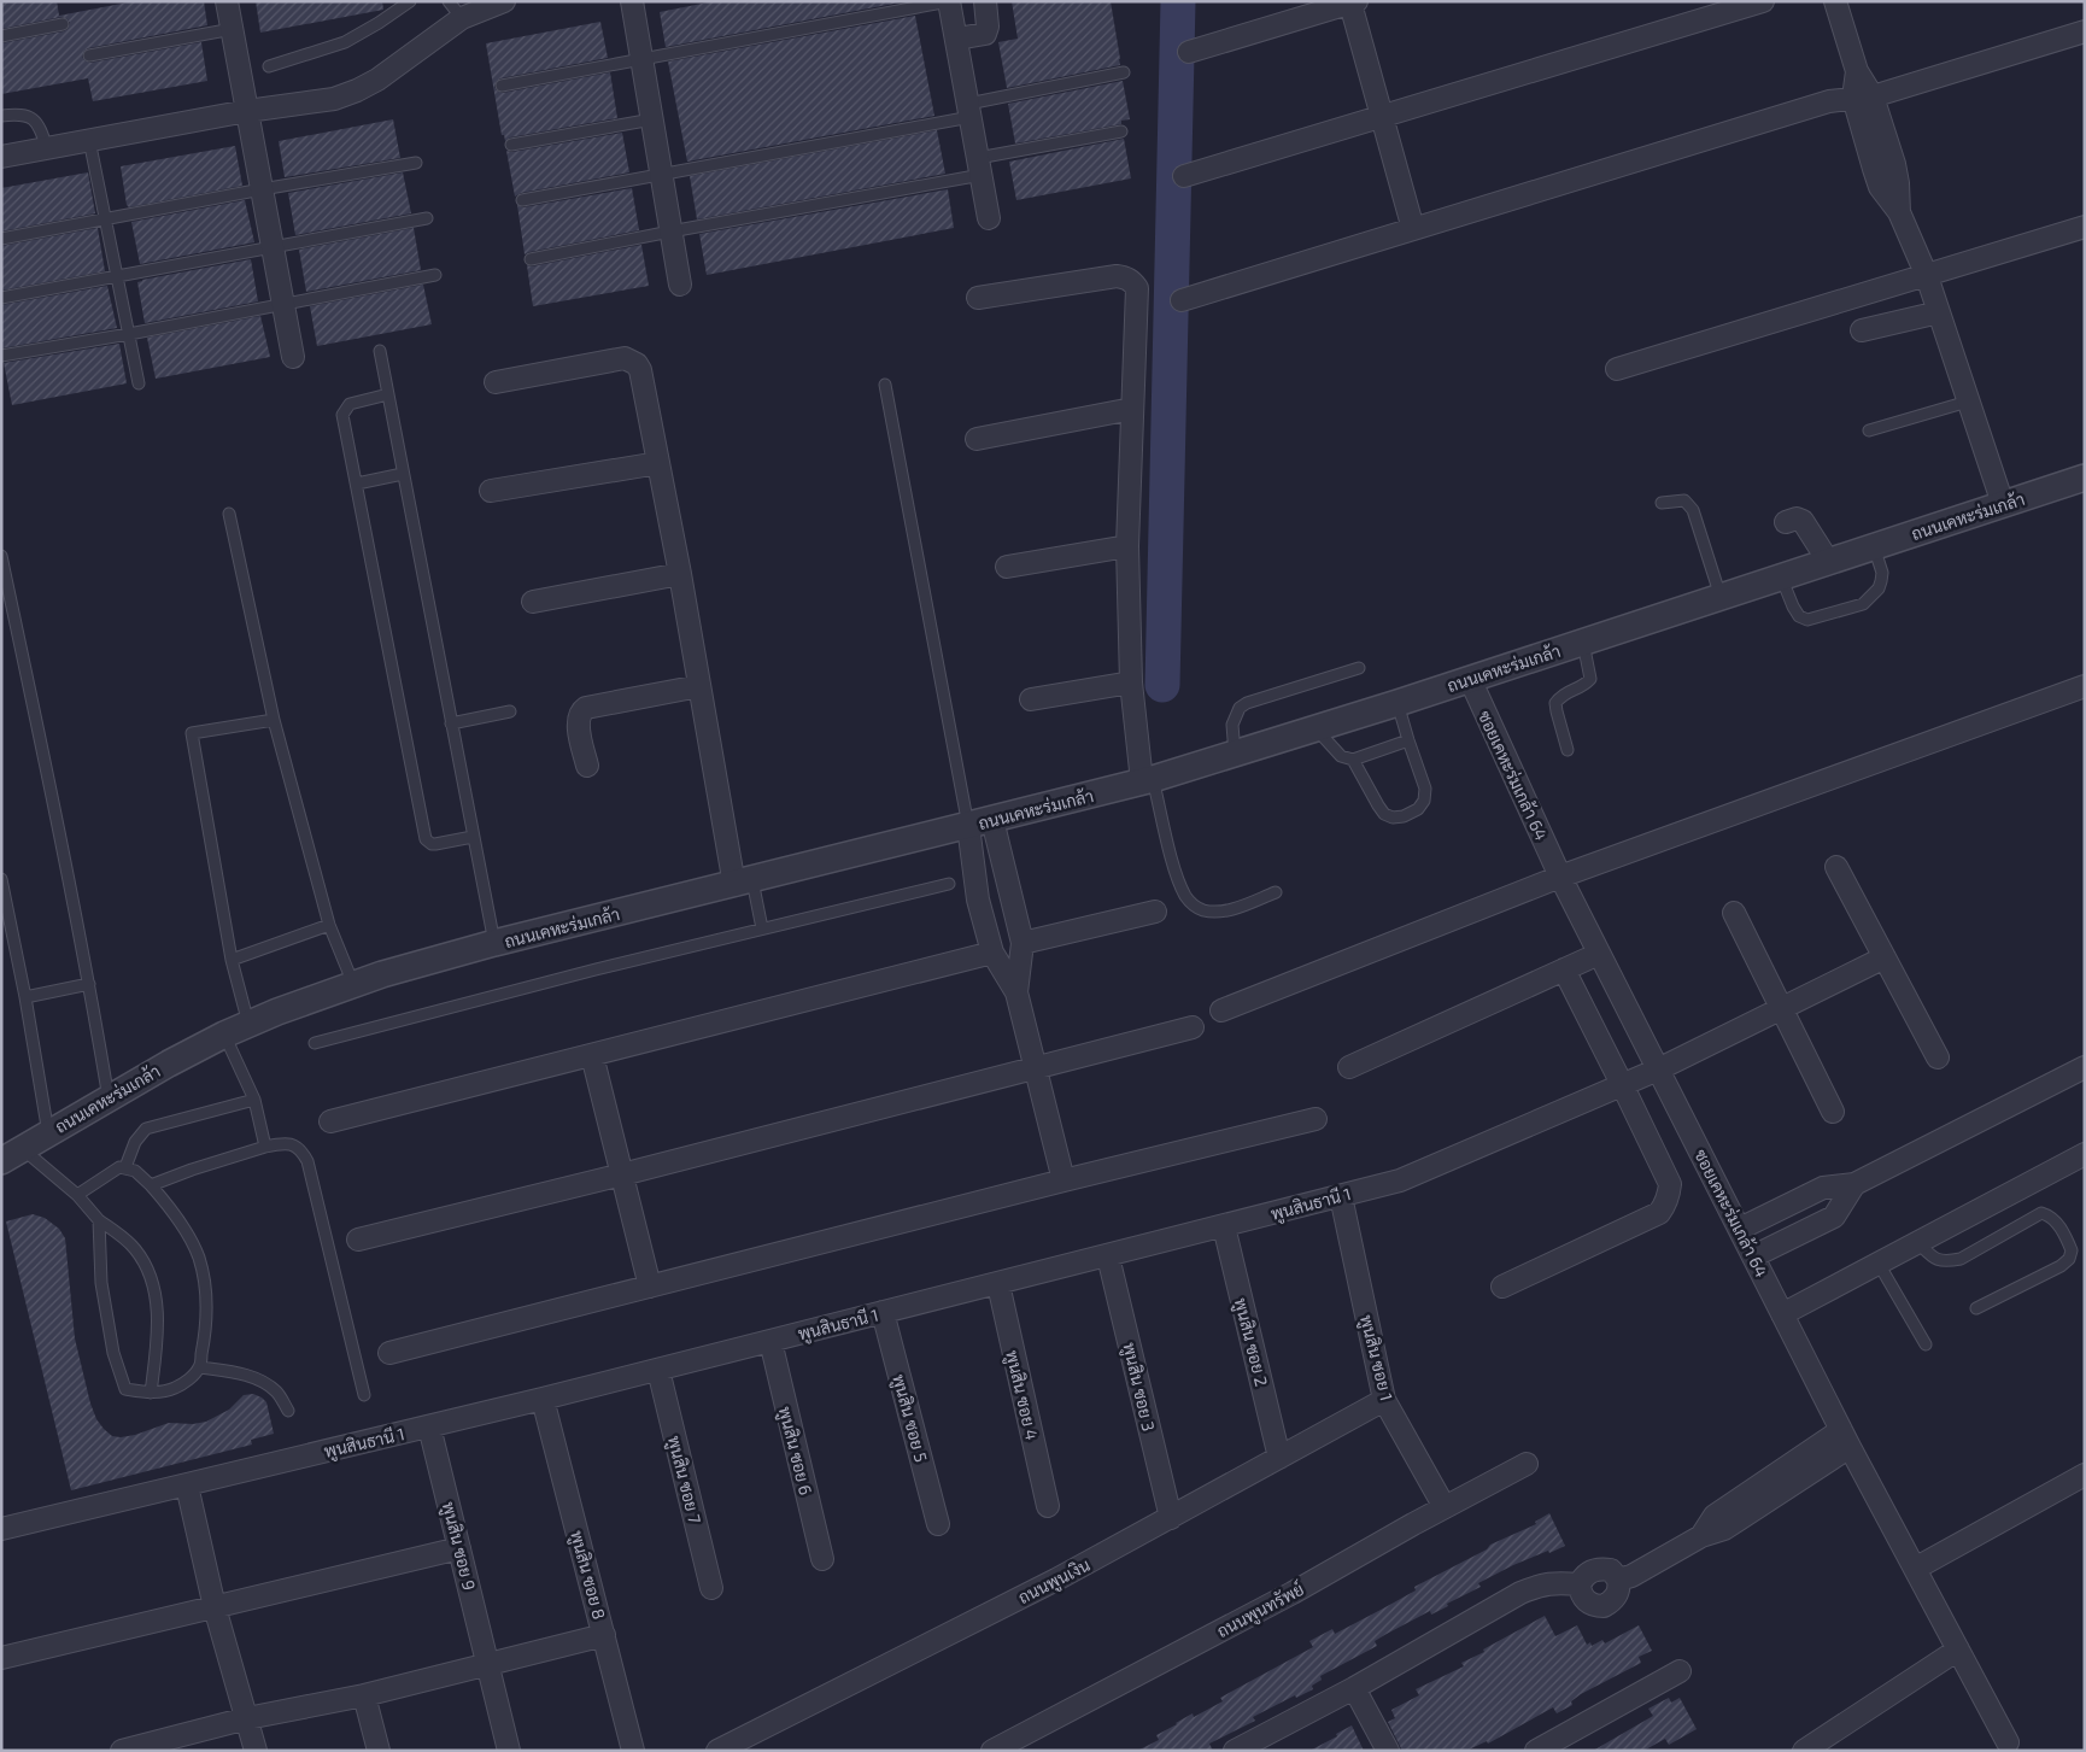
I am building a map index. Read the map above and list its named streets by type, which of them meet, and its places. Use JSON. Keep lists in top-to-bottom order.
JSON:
{
  "streets": {
    "street": [
      "ถนนเคหะร่มเกล้า",
      "ซอยเคหะร่มเกล้า 64",
      "พูนสินธานี 1",
      "พูนสิน ซอย 2",
      "พูนสิน ซอย 1",
      "พูนสิน ซอย 3",
      "พูนสิน ซอย 4",
      "พูนสิน ซอย 5",
      "พูนสิน ซอย 6",
      "พูนสิน ซอย 7",
      "พูนสิน ซอย 9",
      "พูนสิน ซอย 8",
      "ถนนพูนเงิน",
      "ถนนพูนทรัพย์"
    ]
  },
  "crossings": [
    ["ถนนเคหะร่มเกล้า", "ซอยเคหะร่มเกล้า 64"],
    ["ซอยเคหะร่มเกล้า 64", "พูนสินธานี 1"],
    ["พูนสินธานี 1", "พูนสิน ซอย 2"],
    ["พูนสินธานี 1", "พูนสิน ซอย 1"],
    ["พูนสินธานี 1", "พูนสิน ซอย 3"],
    ["พูนสินธานี 1", "พูนสิน ซอย 4"],
    ["พูนสินธานี 1", "พูนสิน ซอย 5"],
    ["พูนสินธานี 1", "พูนสิน ซอย 6"],
    ["พูนสินธานี 1", "พูนสิน ซอย 7"],
    ["พูนสินธานี 1", "พูนสิน ซอย 9"],
    ["พูนสินธานี 1", "พูนสิน ซอย 8"],
    ["พูนสิน ซอย 2", "ถนนพูนเงิน"],
    ["พูนสิน ซอย 1", "ถนนพูนเงิน"],
    ["พูนสิน ซอย 1", "ถนนพูนทรัพย์"],
    ["พูนสิน ซอย 3", "ถนนพูนเงิน"]
  ]
}
